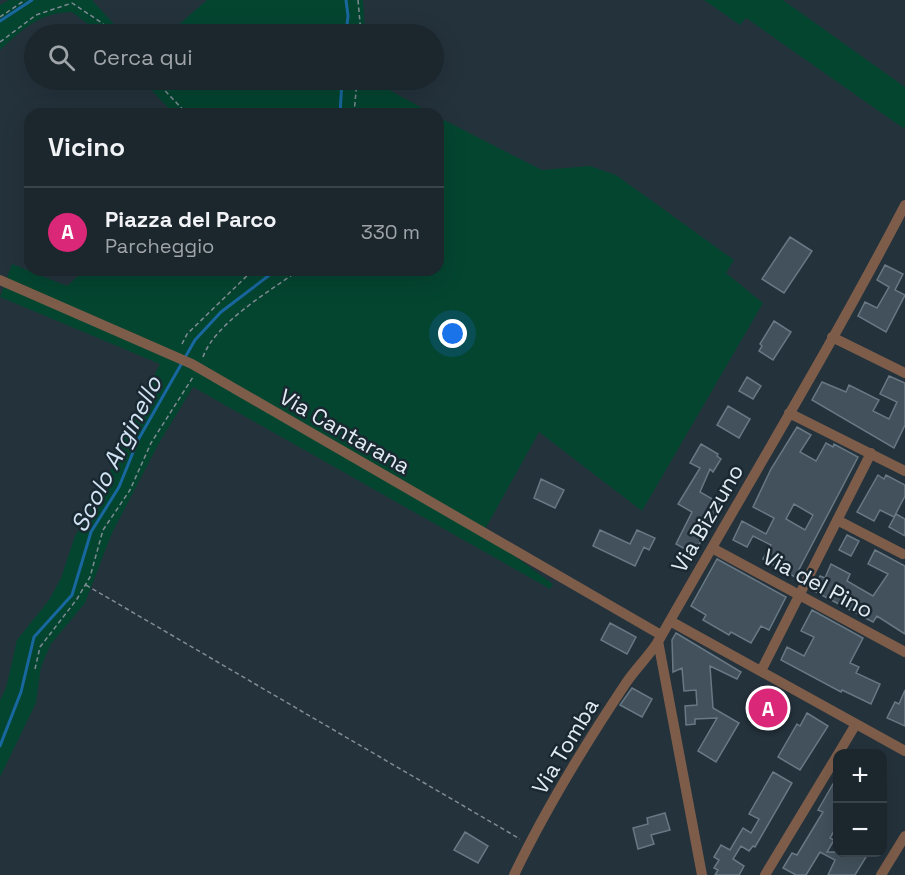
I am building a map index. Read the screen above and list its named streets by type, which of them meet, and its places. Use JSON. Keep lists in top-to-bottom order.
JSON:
{
  "streets": {
    "street": [
      "Via Cantarana",
      "Via Bizzuno",
      "Via del Pino",
      "Via Tomba"
    ]
  },
  "crossings": [
    ["Via Cantarana", "Via Bizzuno"],
    ["Via Cantarana", "Via Tomba"],
    ["Via Bizzuno", "Via del Pino"],
    ["Via Bizzuno", "Via Tomba"]
  ],
  "water": ["Scolo Arginello"],
  "page": {
    "search": "Cerca qui",
    "heading": "Vicino",
    "list": [
      {
        "mark": "A",
        "name": "Piazza del Parco",
        "note": "Parcheggio",
        "value": "330 m"
      }
    ],
    "pins": "A",
    "map_buttons": ["+", "−"]
  }
}
